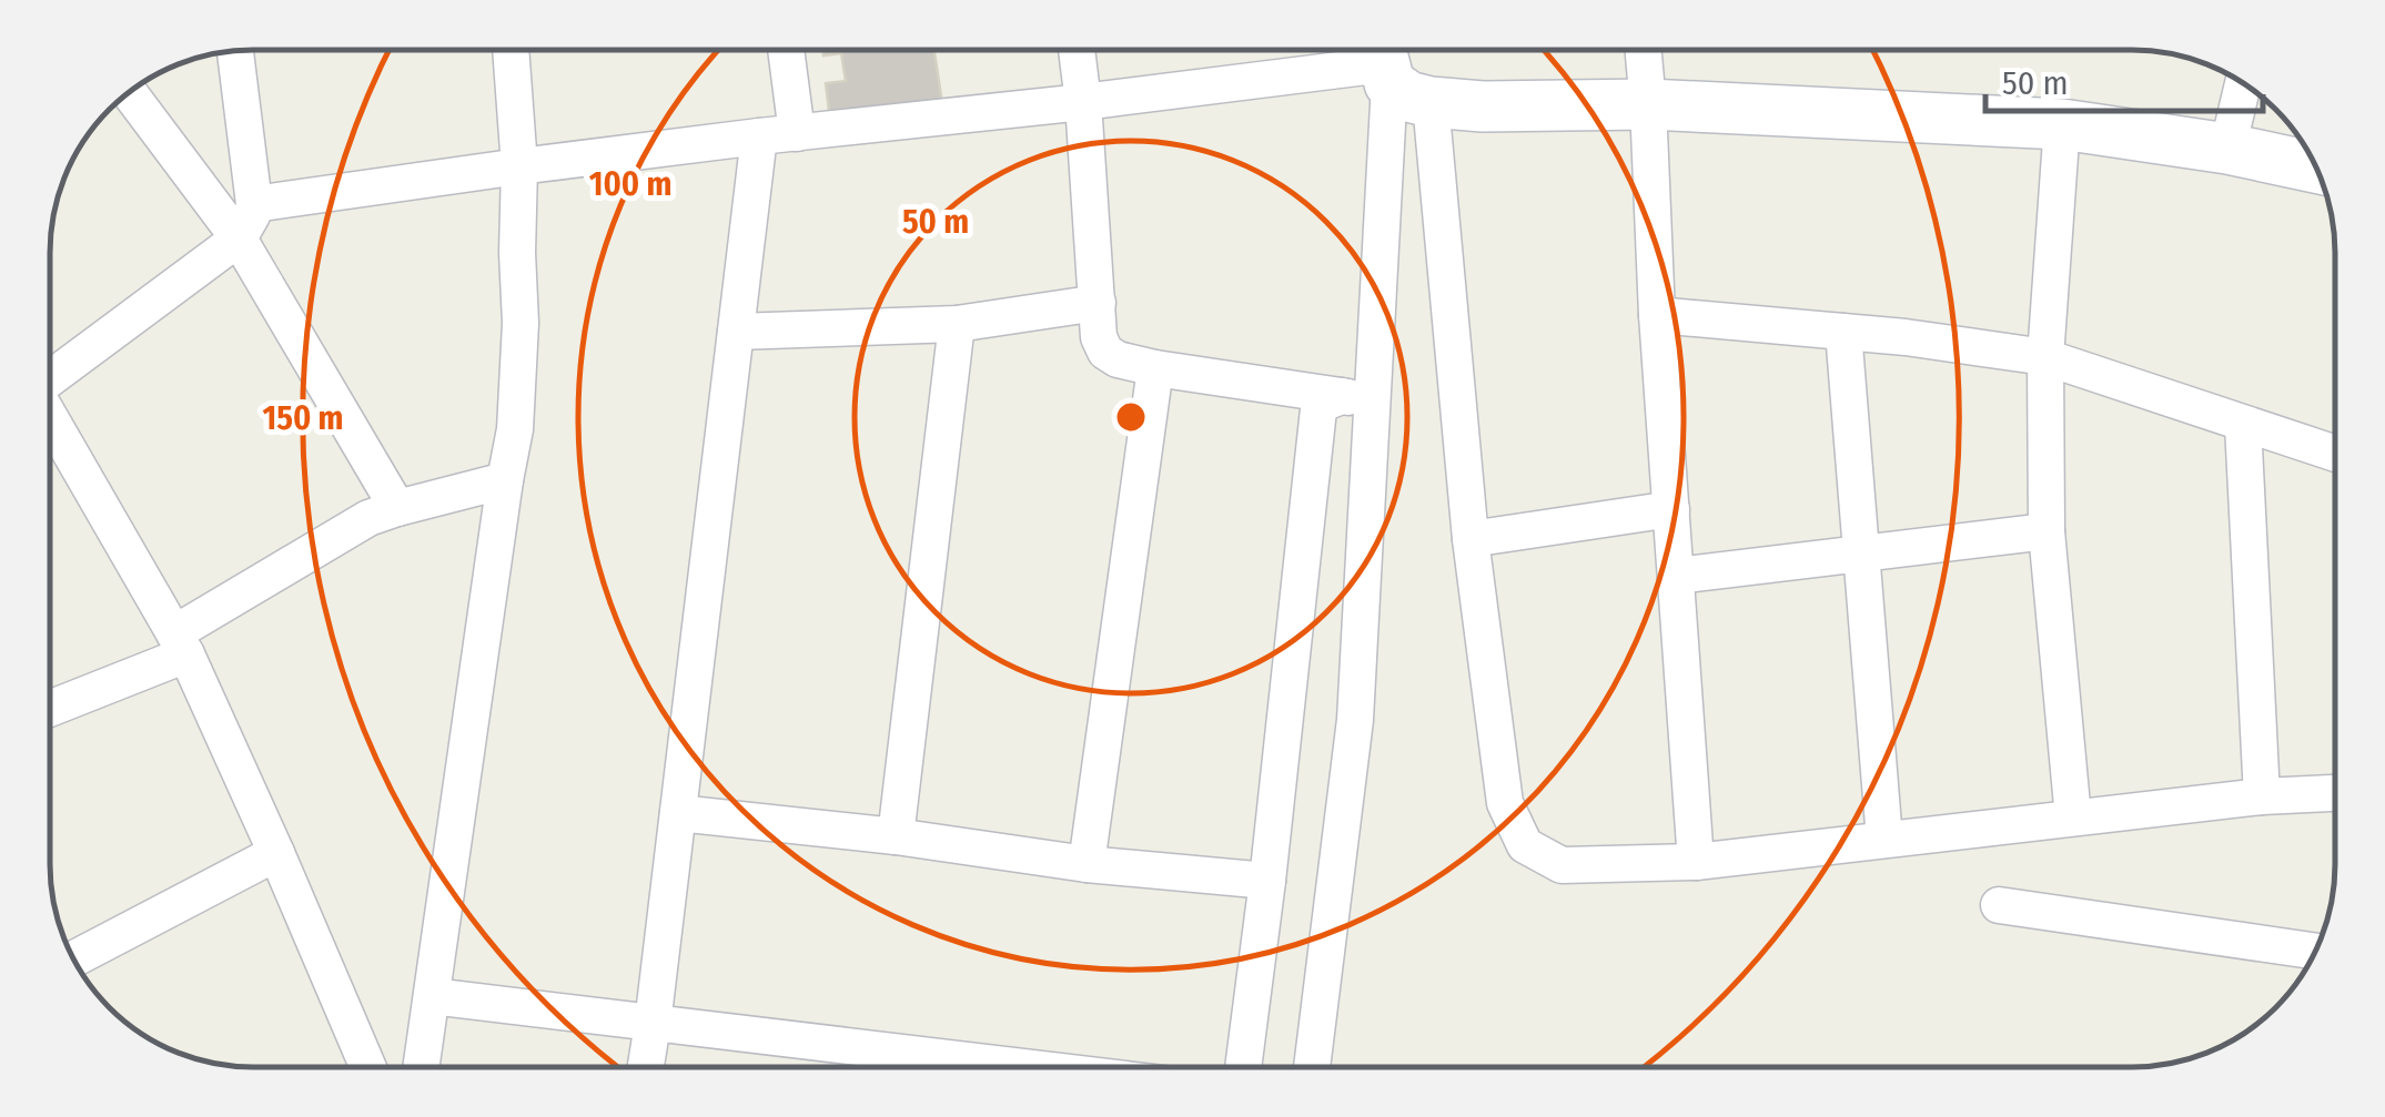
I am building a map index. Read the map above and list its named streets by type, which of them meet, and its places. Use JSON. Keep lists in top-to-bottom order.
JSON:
{
  "scale_bar": "50 m",
  "rings": ["100 m", "50 m", "150 m"]
}
